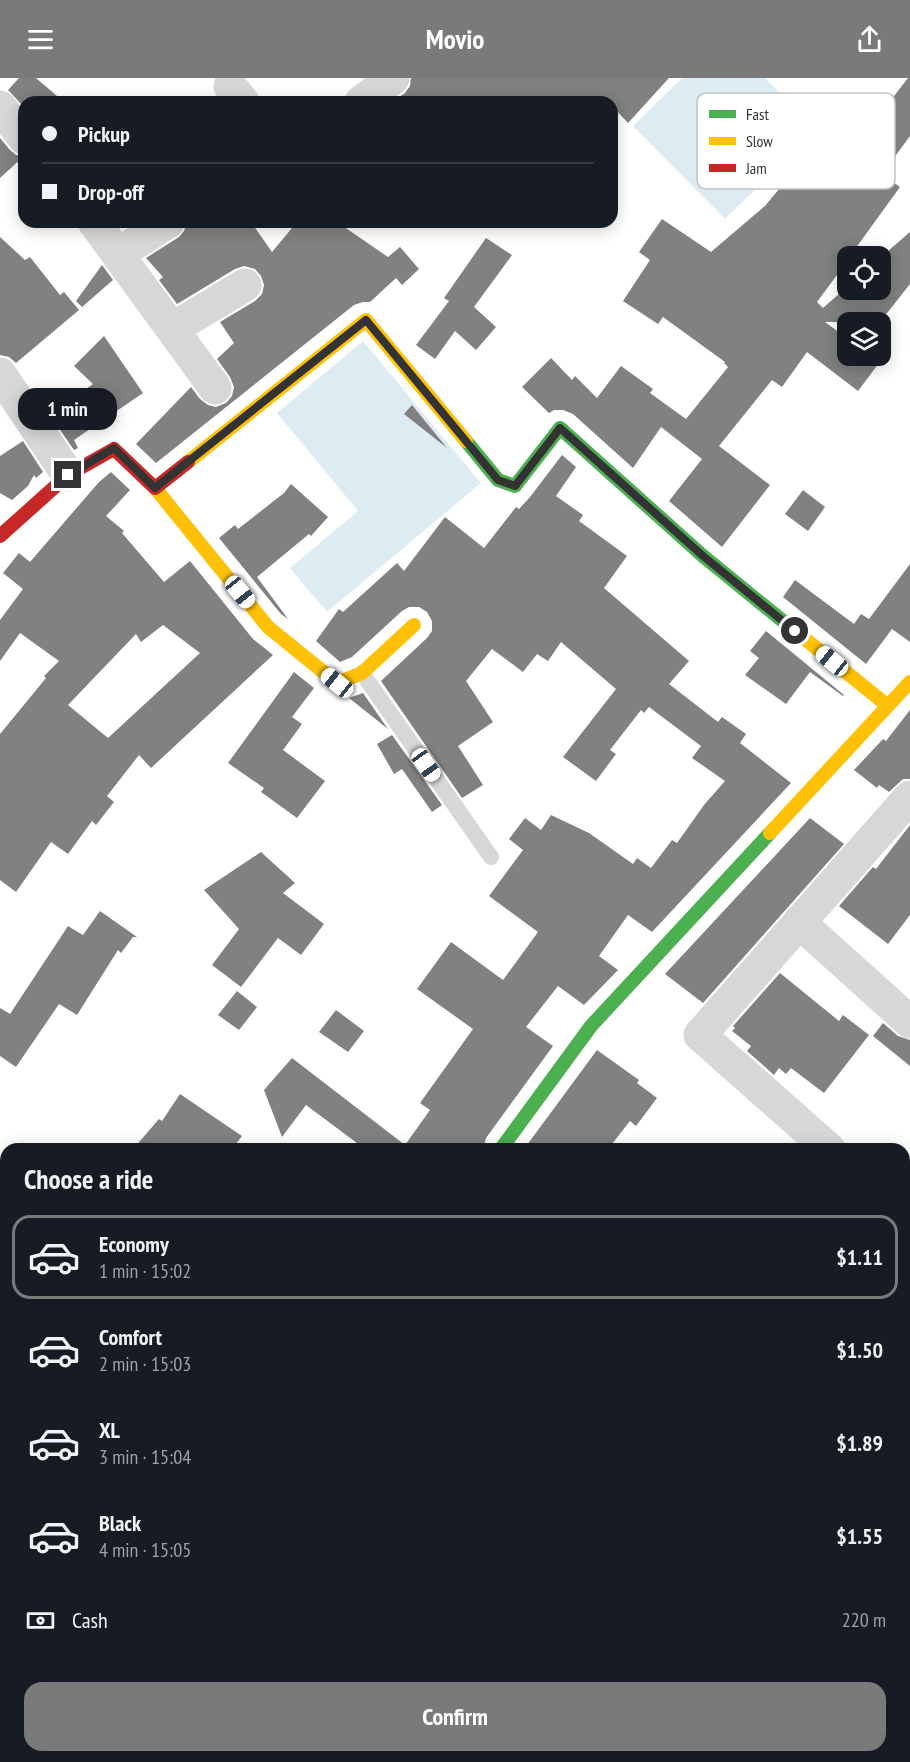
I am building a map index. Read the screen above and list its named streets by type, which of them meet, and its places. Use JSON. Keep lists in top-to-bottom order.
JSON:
{
  "legend": ["Fast", "Slow", "Jam"],
  "page": {
    "header": "Movio",
    "banner": ["Pickup", "Drop-off"],
    "bubble": "1 min",
    "heading": "Choose a ride",
    "list": [
      {
        "name": "Economy",
        "note": "1 min · 15:02",
        "value": "$1.11"
      },
      {
        "name": "Comfort",
        "note": "2 min · 15:03",
        "value": "$1.50"
      },
      {
        "name": "XL",
        "note": "3 min · 15:04",
        "value": "$1.89"
      },
      {
        "name": "Black",
        "note": "4 min · 15:05",
        "value": "$1.55"
      }
    ],
    "pay": ["Cash", "220 m"],
    "buttons": "Confirm"
  }
}
